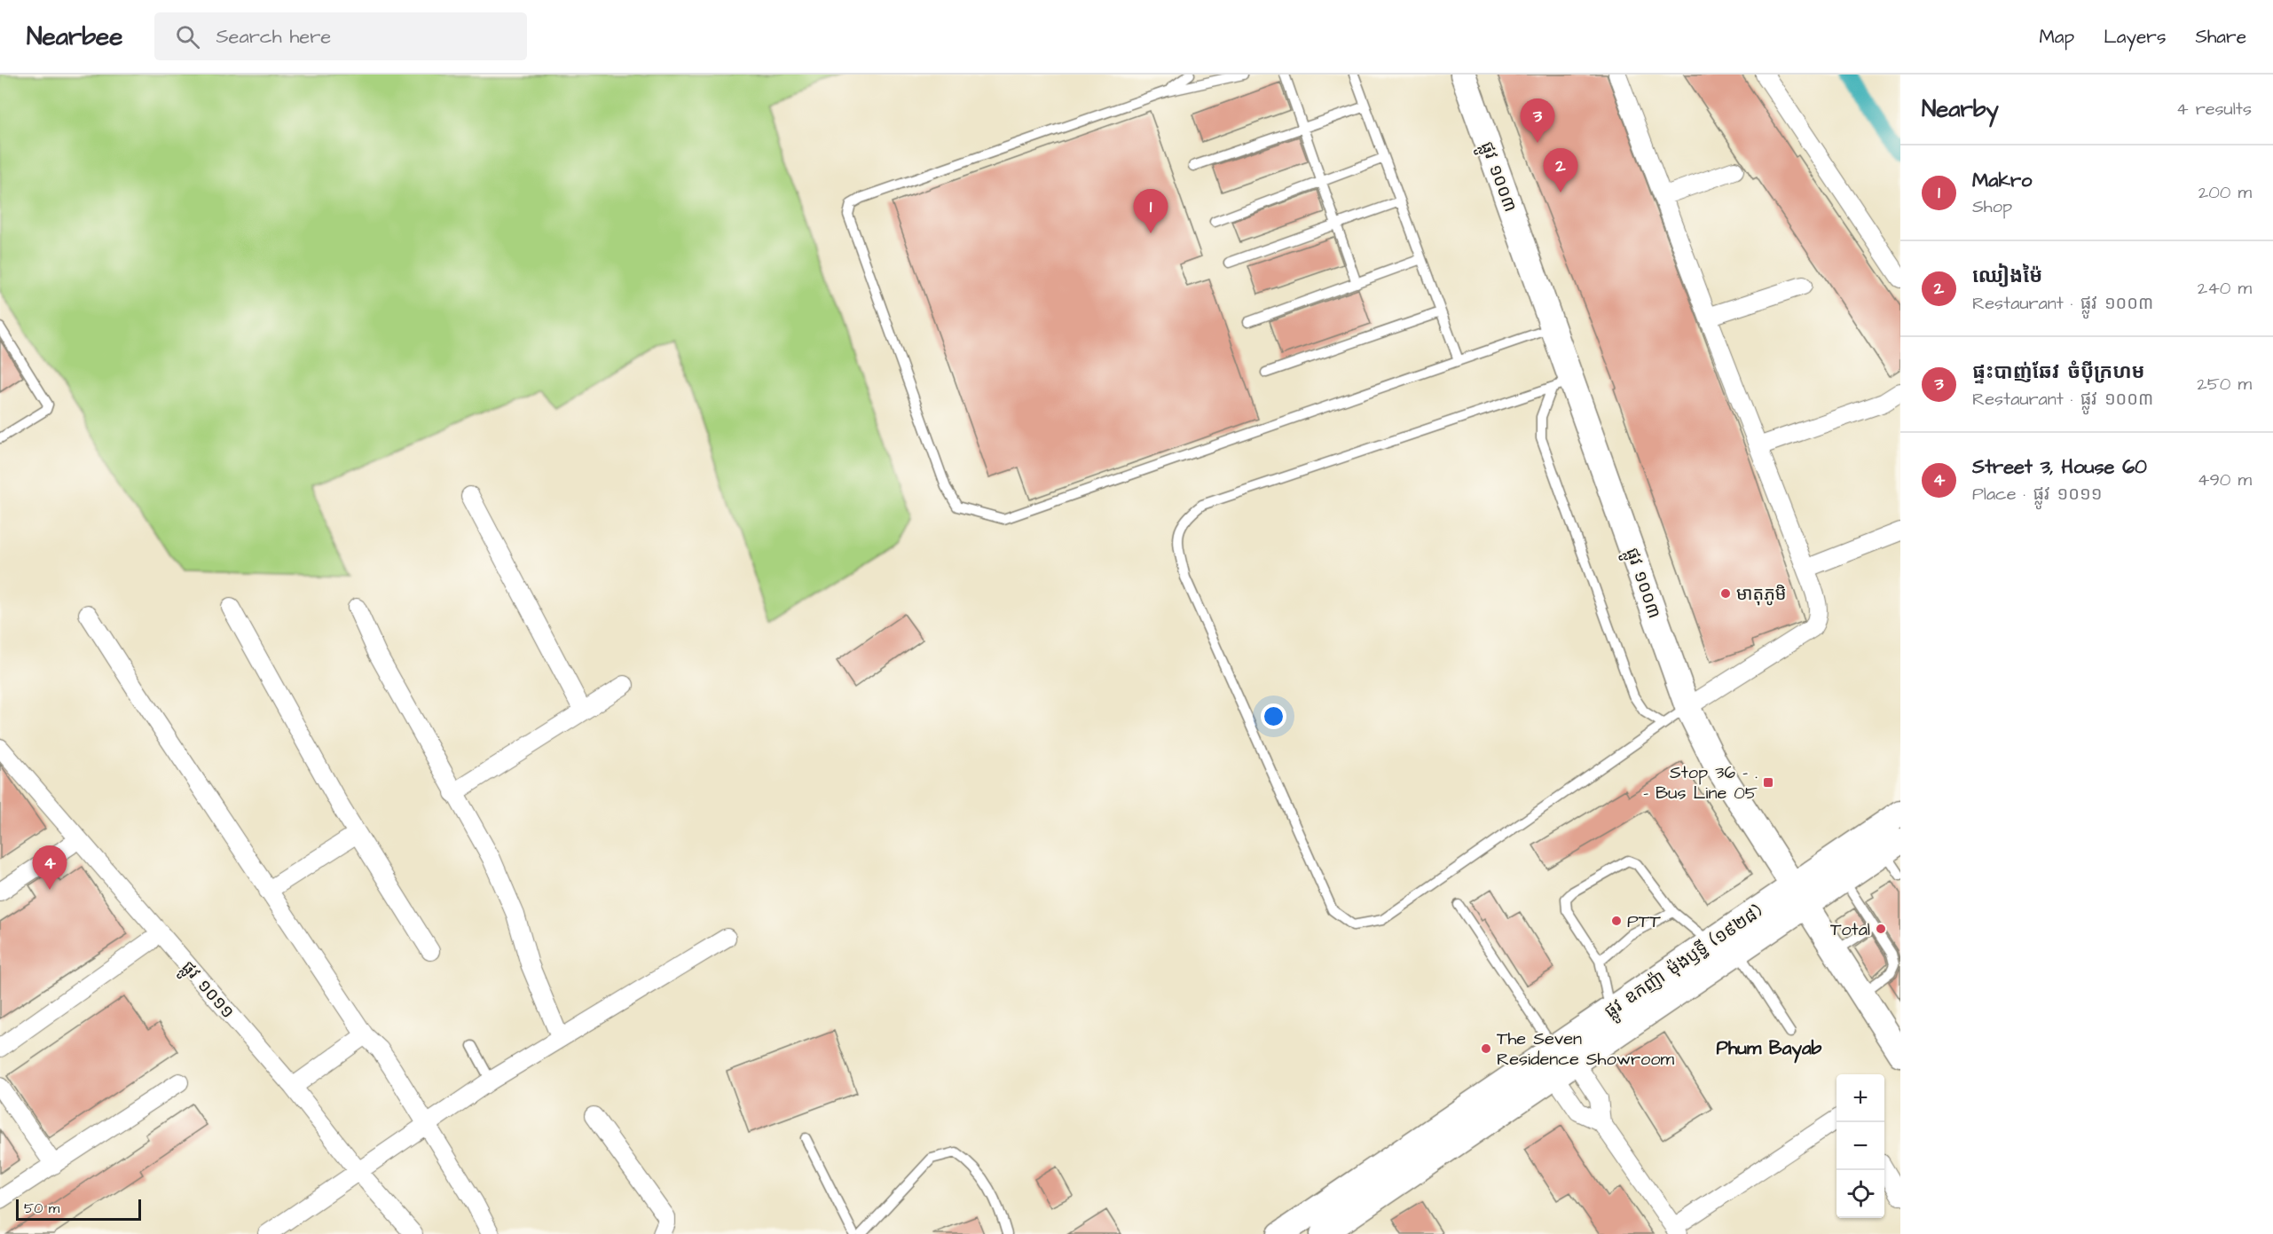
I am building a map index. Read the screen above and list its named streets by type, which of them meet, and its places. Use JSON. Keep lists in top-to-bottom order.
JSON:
{
  "streets": {
    "main road": ["ផ្លូវ ១០០៣", "ផ្លូវ ឧកញ៉ា ម៉ុងឫទ្ធី (១៩២៨)"],
    "street": ["ផ្លូវ ១០១១"]
  },
  "crossings": [
    ["ផ្លូវ ១០០៣", "ផ្លូវ ឧកញ៉ា ម៉ុងឫទ្ធី (១៩២៨)"]
  ],
  "districts": ["Phum Bayab"],
  "places": {
    "other": [
      "មាតុភូមិ",
      "PTT",
      "Total",
      "The Seven Residence Showroom"
    ],
    "transit": ["Stop 36 - . - Bus Line 05"]
  },
  "scale_bar": "50 m",
  "page": {
    "header": "Nearbee",
    "search": "Search here",
    "nav": ["Map", "Layers", "Share"],
    "heading": ["Nearby", "4 results"],
    "pins": [
      "3",
      "2",
      "1",
      "4"
    ],
    "list": [
      {
        "mark": "1",
        "name": "Makro",
        "note": "Shop",
        "value": "200 m"
      },
      {
        "mark": "2",
        "name": "ឈៀងម៉ៃ",
        "note": "Restaurant · ផ្លូវ ១០០៣",
        "value": "240 m"
      },
      {
        "mark": "3",
        "name": "ផ្ទះបាញ់ឆែវ ចំប៉ីក្រហម",
        "note": "Restaurant · ផ្លូវ ១០០៣",
        "value": "250 m"
      },
      {
        "mark": "4",
        "name": "Street 3, House 60",
        "note": "Place · ផ្លូវ ១០១១",
        "value": "490 m"
      }
    ],
    "map_buttons": ["+", "−"],
    "scale": "50 m"
  }
}
